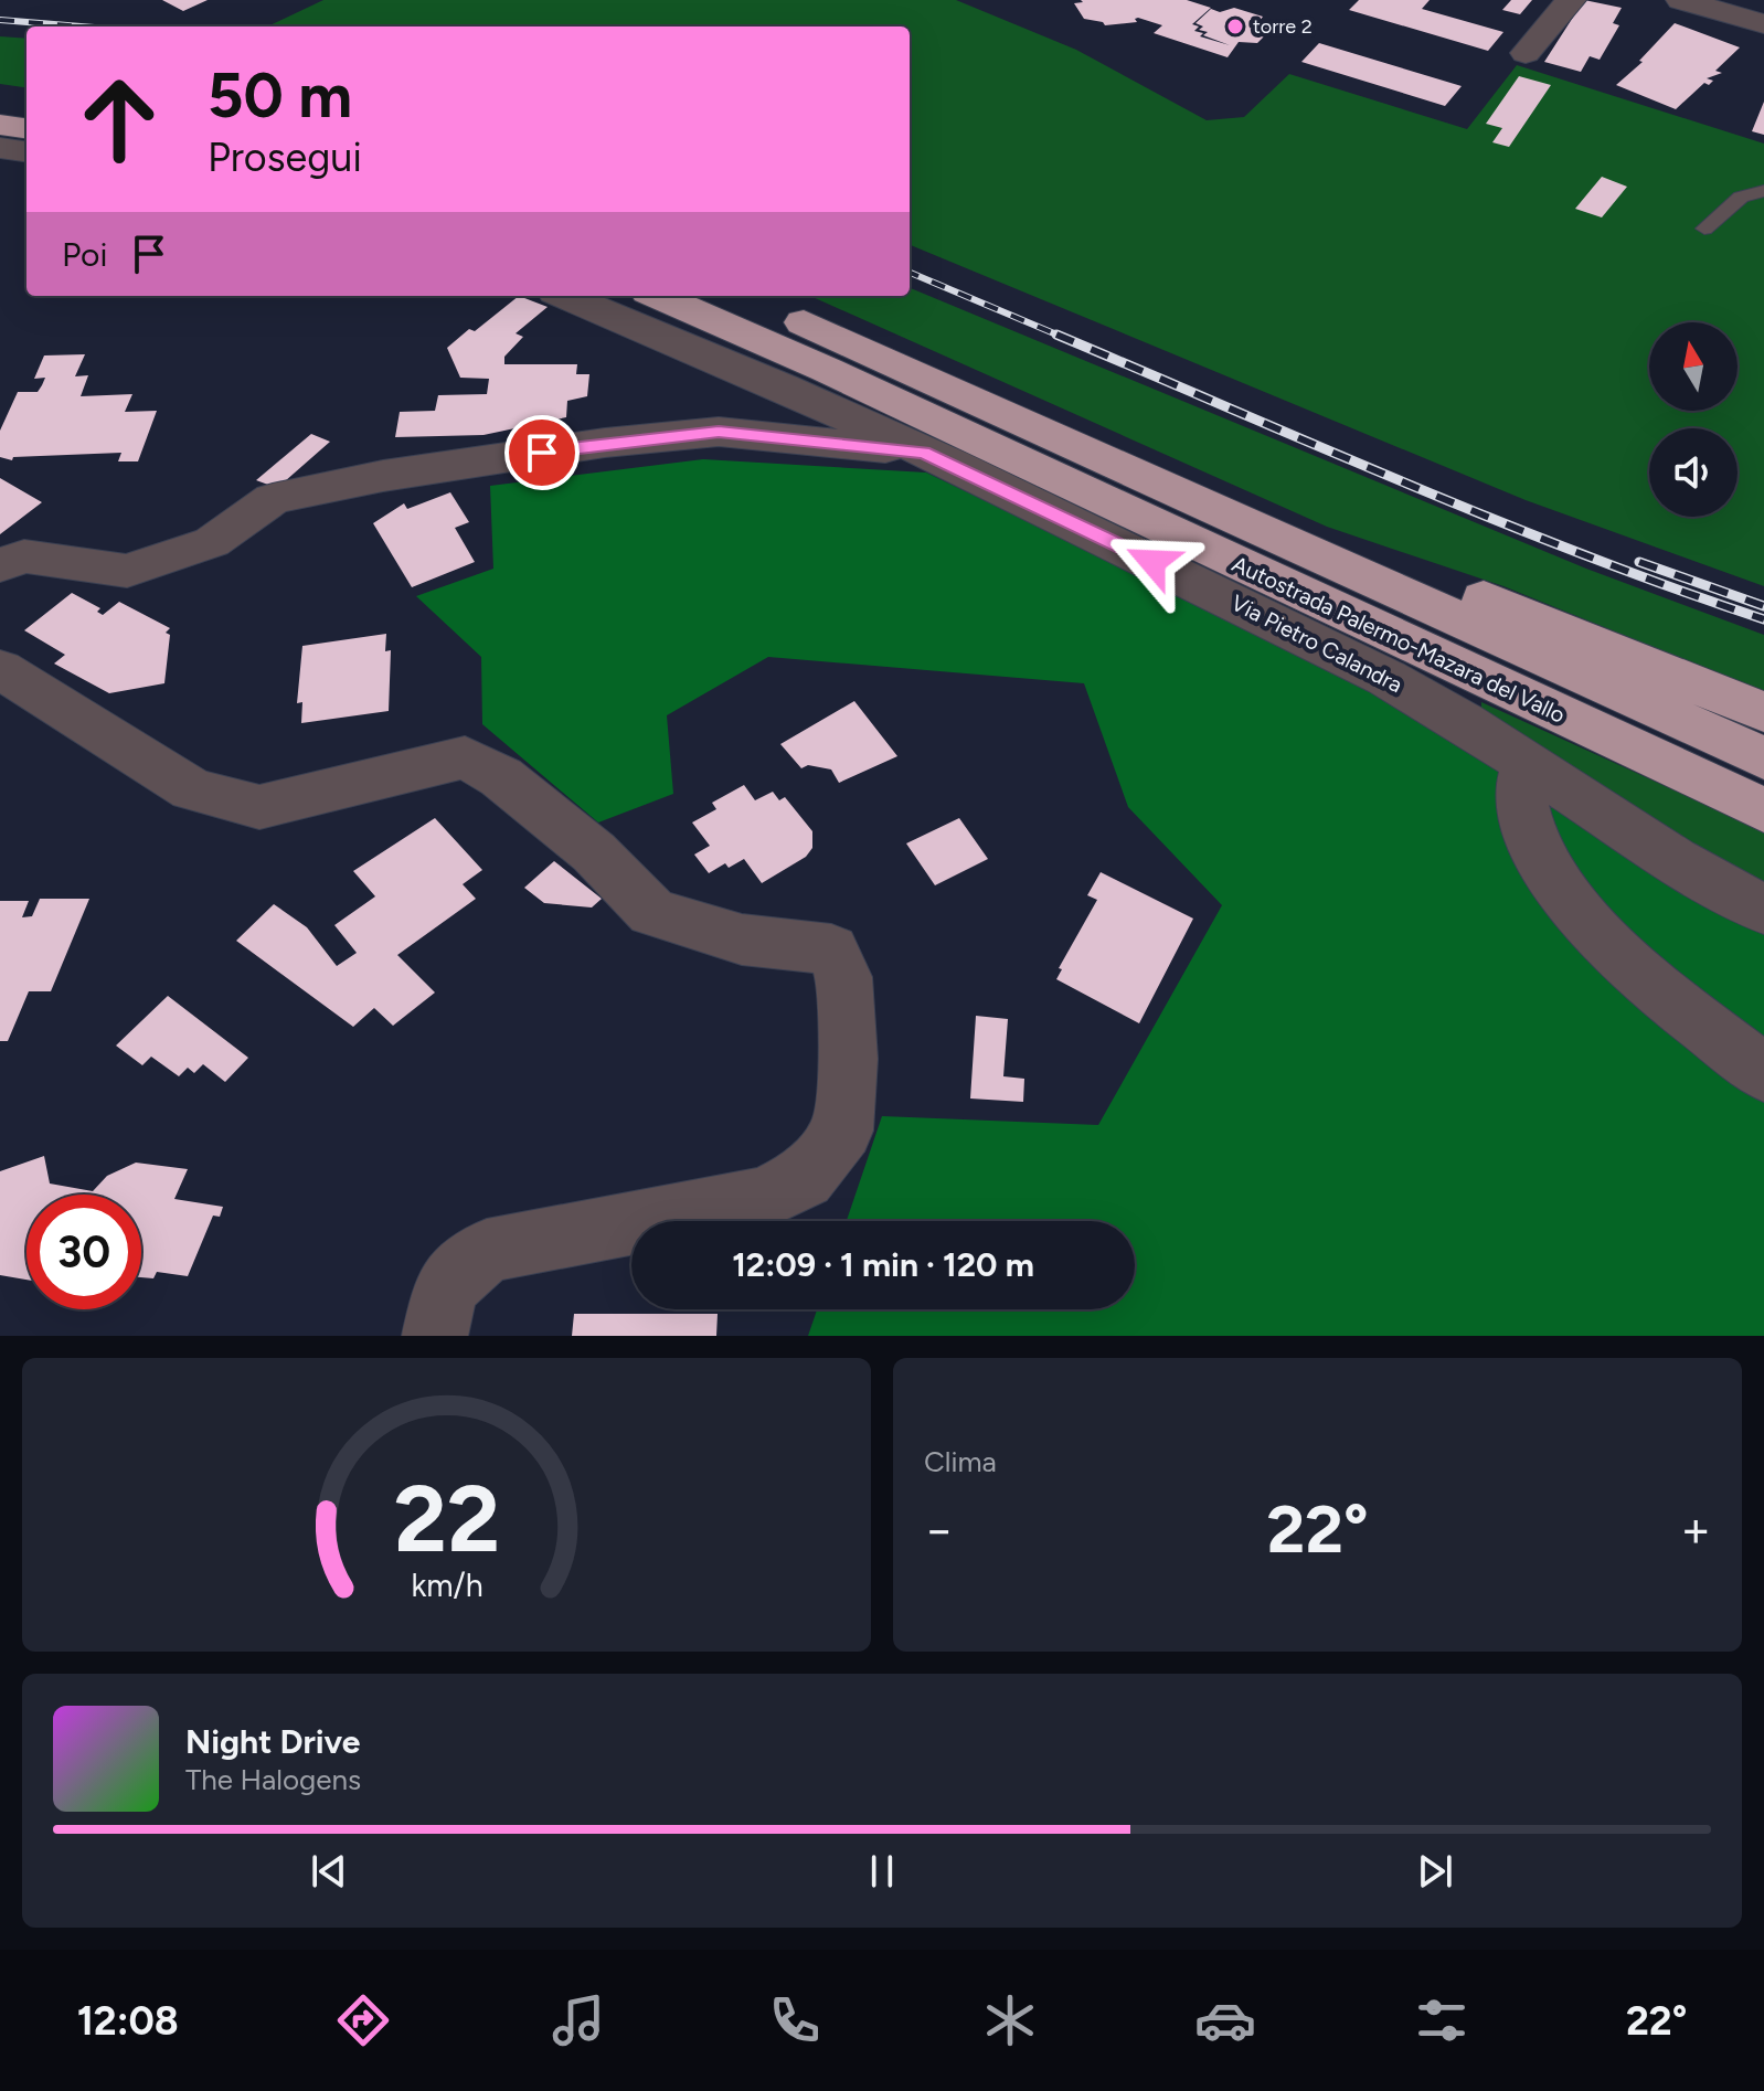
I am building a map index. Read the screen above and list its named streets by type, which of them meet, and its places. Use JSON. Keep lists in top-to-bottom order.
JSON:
{
  "streets": {
    "highway": ["Autostrada Palermo-Mazara del Vallo"],
    "street": ["Via Pietro Calandra"]
  },
  "places": ["torre 2"],
  "north": "top",
  "page": {
    "turn": ["50 m", "Prosegui"],
    "then": "Poi",
    "limit": "30",
    "trip": "12:09 · 1 min · 120 m",
    "tile": "Clima",
    "heat": ["−", "22°", "+"],
    "song": ["Night Drive", "The Halogens"],
    "tabs": ["12:08", "22°"],
    "gauge": ["22", "km/h"]
  }
}
